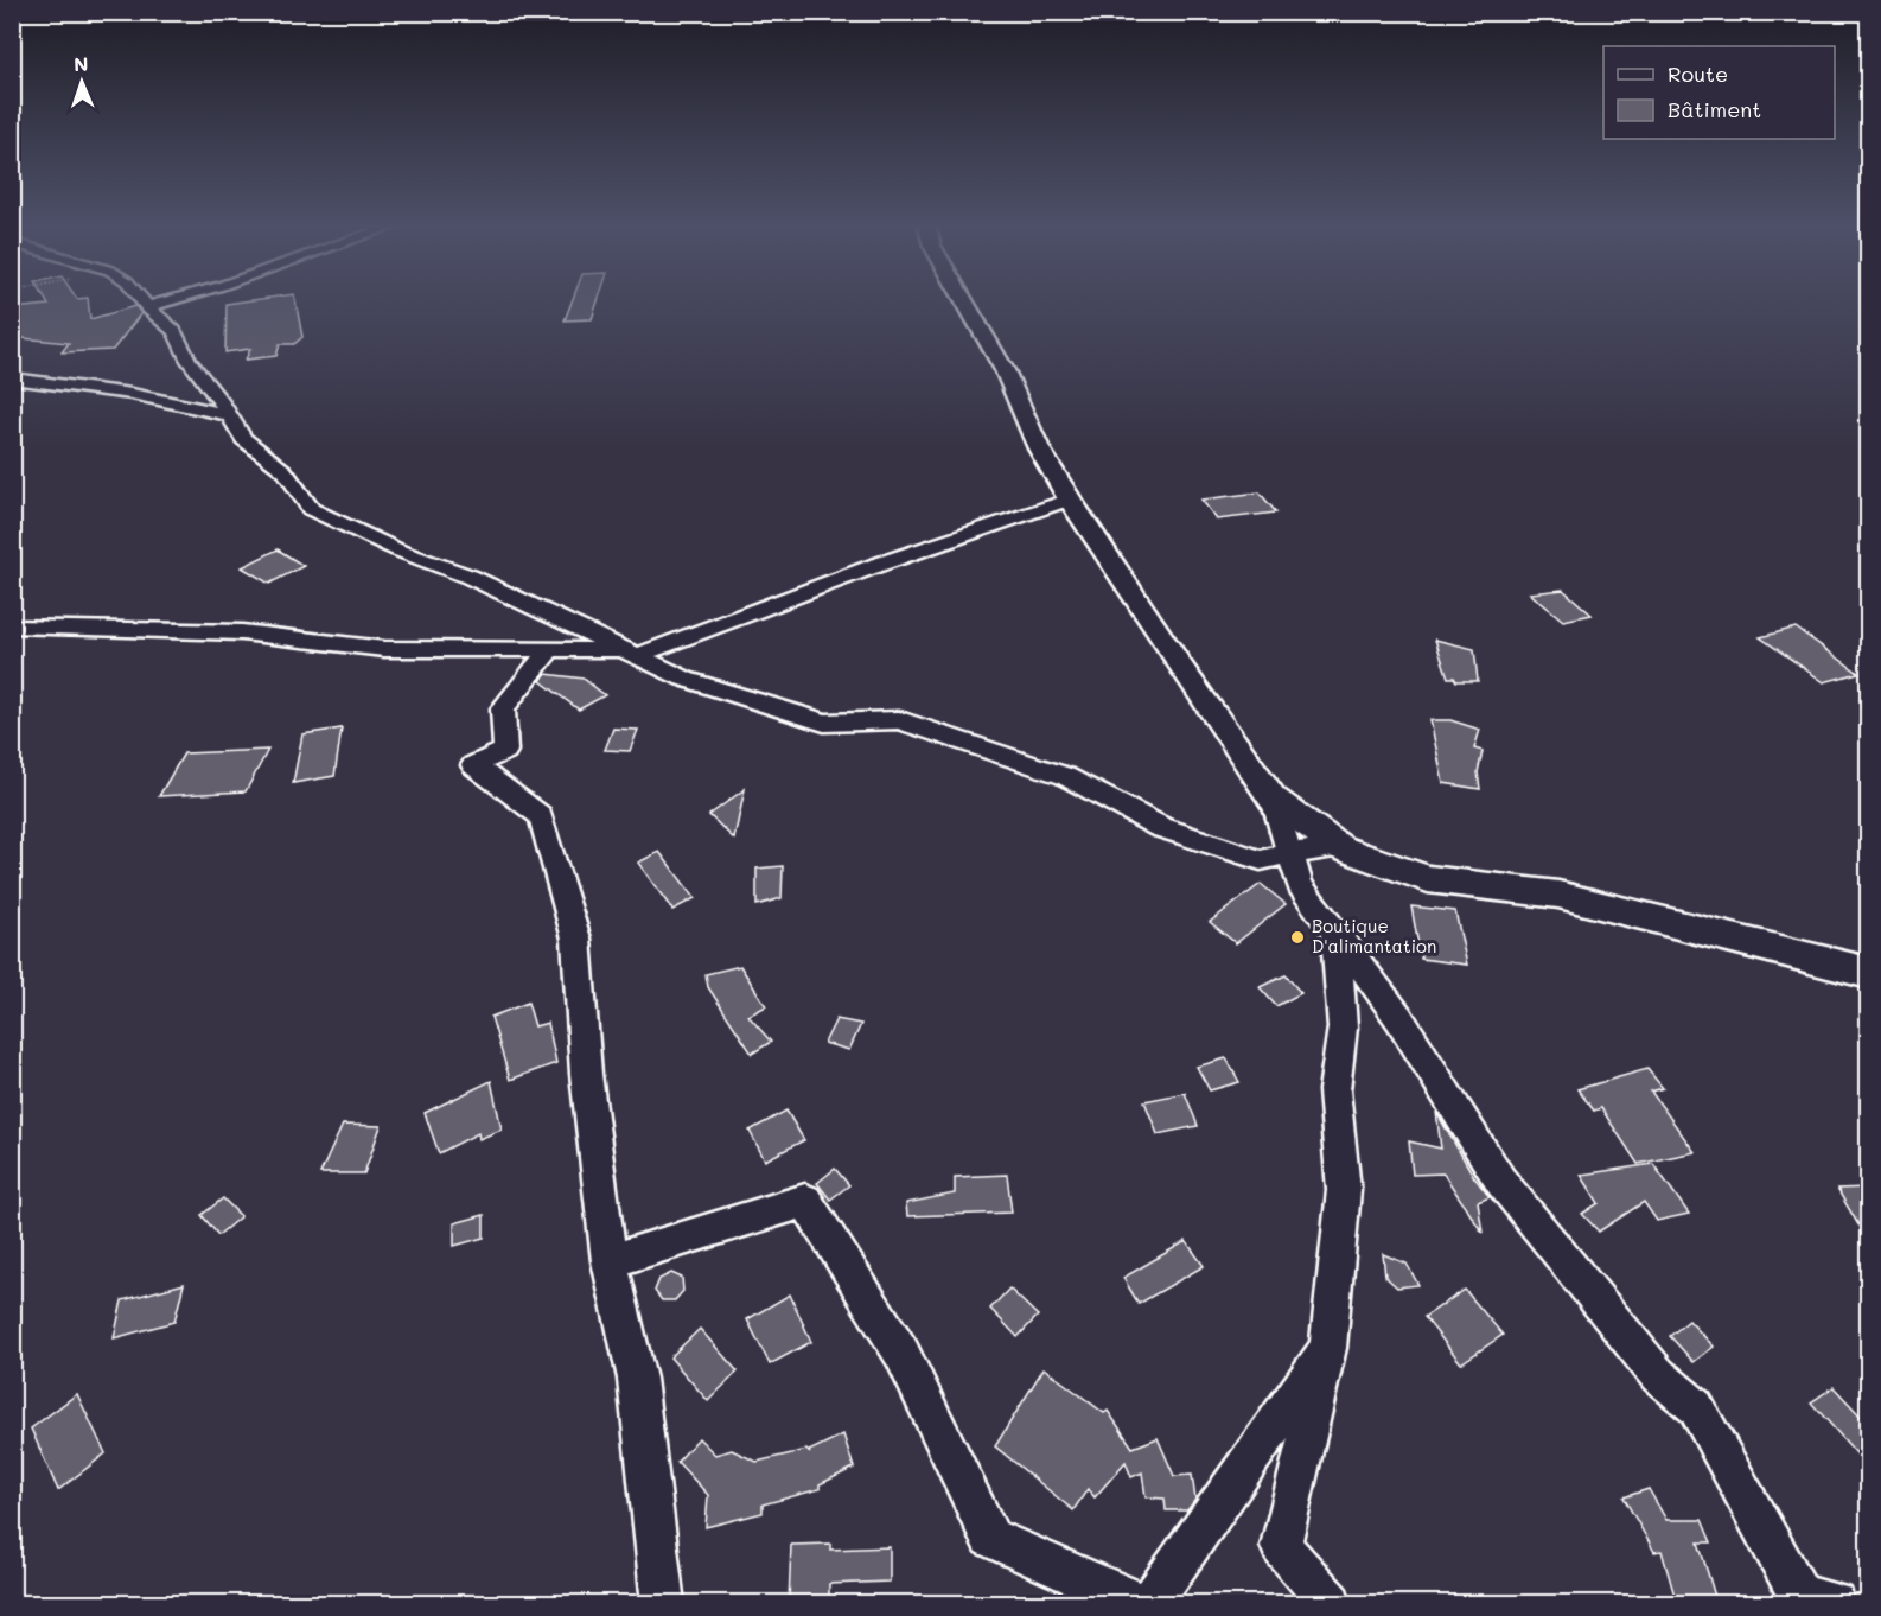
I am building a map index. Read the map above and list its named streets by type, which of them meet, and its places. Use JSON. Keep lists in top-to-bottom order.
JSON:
{
  "places": ["Boutique D'alimantation"],
  "legend": ["Route", "Bâtiment"],
  "north": "top"
}
